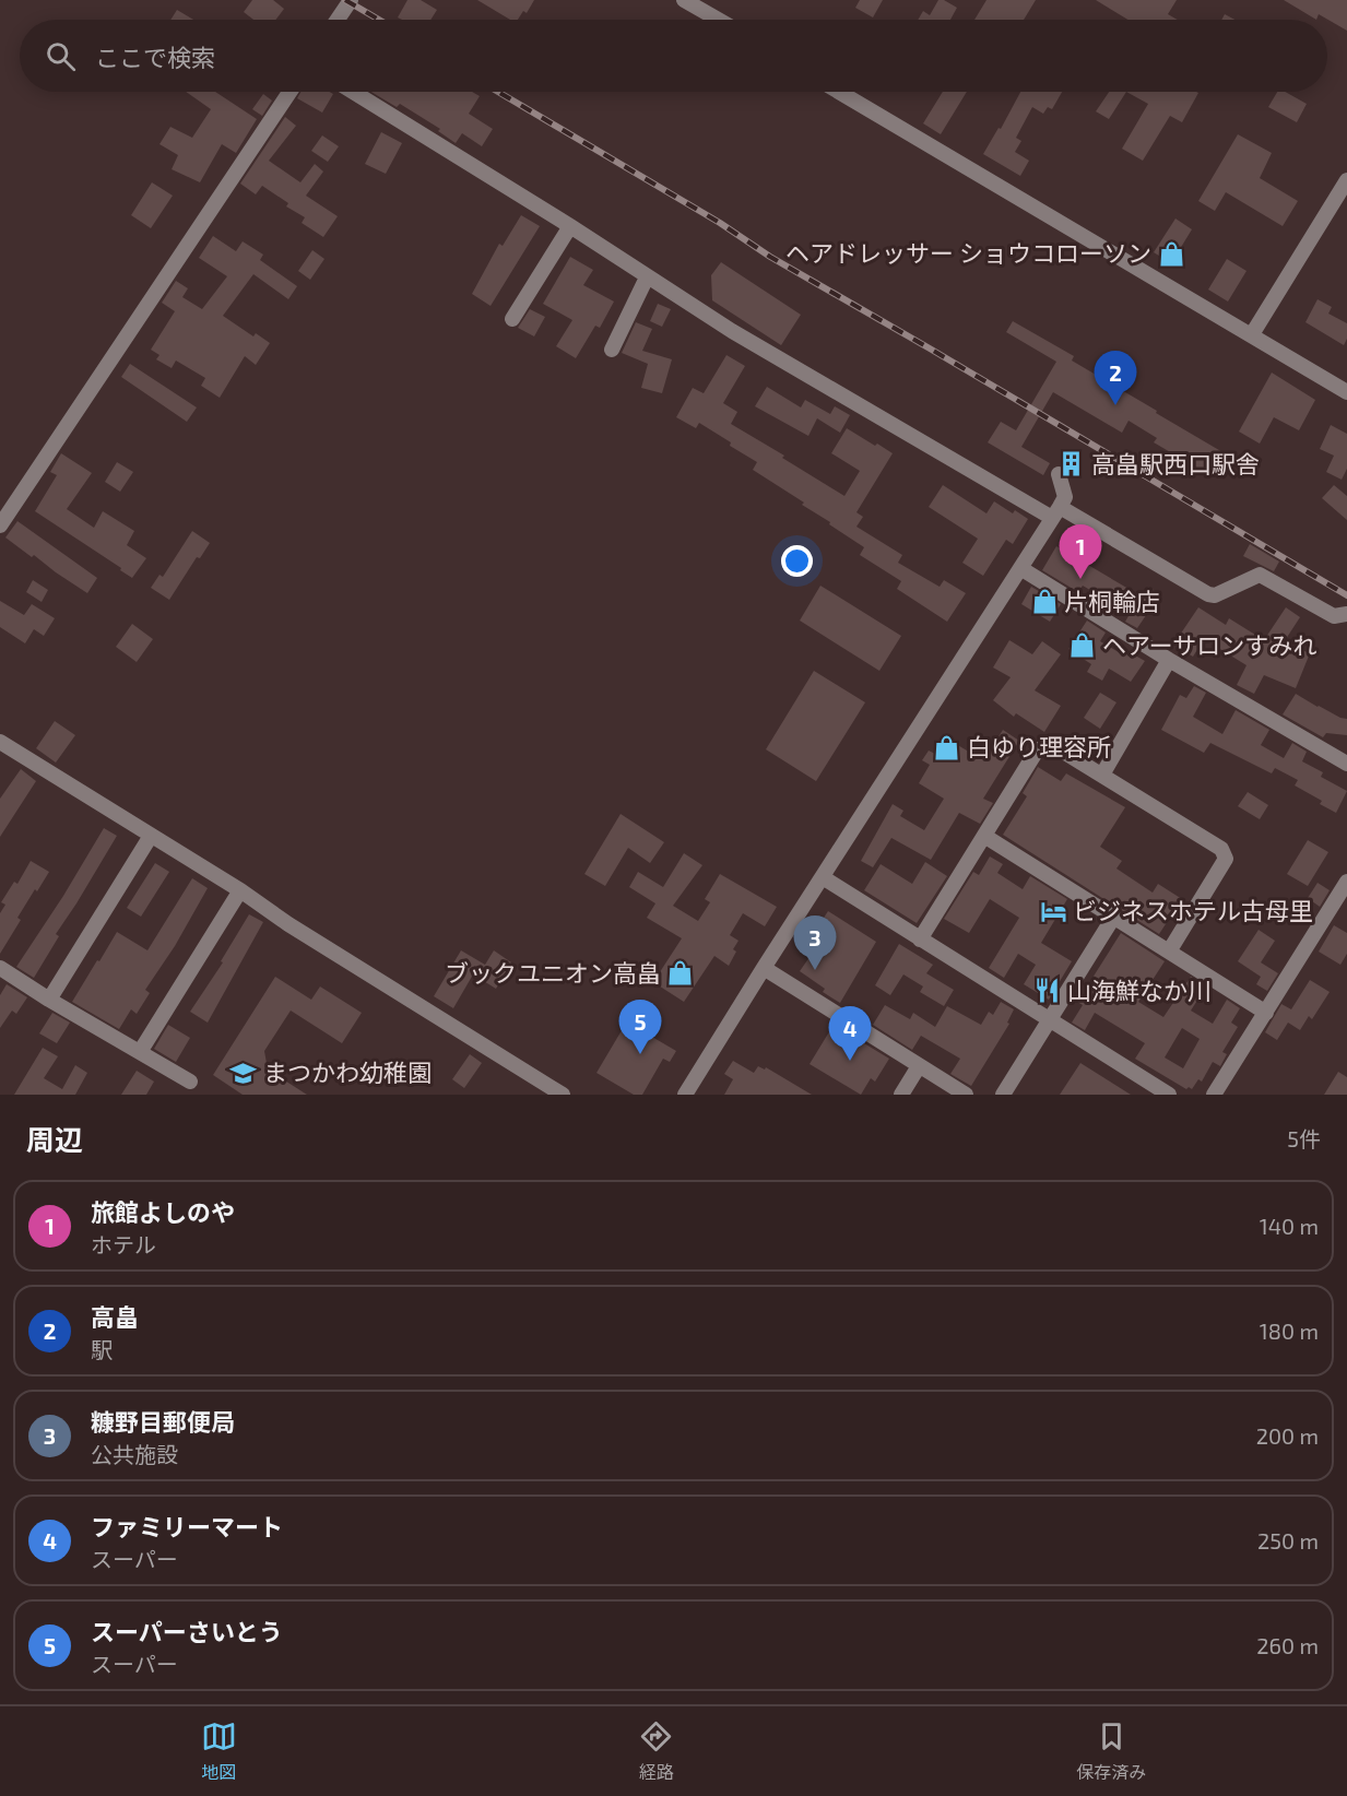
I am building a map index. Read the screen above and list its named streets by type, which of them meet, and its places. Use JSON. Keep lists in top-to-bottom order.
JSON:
{
  "places": {
    "shop": [
      "ヘアドレッサー ショウコローソン",
      "片桐輪店",
      "ヘアーサロンすみれ",
      "白ゆり理容所",
      "ブックユニオン高畠"
    ],
    "building": ["高畠駅西口駅舎"],
    "hotel": ["ビジネスホテル古母里"],
    "restaurant": ["山海鮮なか川"],
    "school or university": ["まつかわ幼稚園"]
  },
  "page": {
    "search": "ここで検索",
    "pins": [
      "2",
      "1",
      "3",
      "5",
      "4"
    ],
    "heading": ["周辺", "5件"],
    "list": [
      {
        "mark": "1",
        "name": "旅館よしのや",
        "note": "ホテル",
        "value": "140 m"
      },
      {
        "mark": "2",
        "name": "高畠",
        "note": "駅",
        "value": "180 m"
      },
      {
        "mark": "3",
        "name": "糠野目郵便局",
        "note": "公共施設",
        "value": "200 m"
      },
      {
        "mark": "4",
        "name": "ファミリーマート",
        "note": "スーパー",
        "value": "250 m"
      },
      {
        "mark": "5",
        "name": "スーパーさいとう",
        "note": "スーパー",
        "value": "260 m"
      }
    ],
    "nav": ["地図", "経路", "保存済み"]
  }
}
